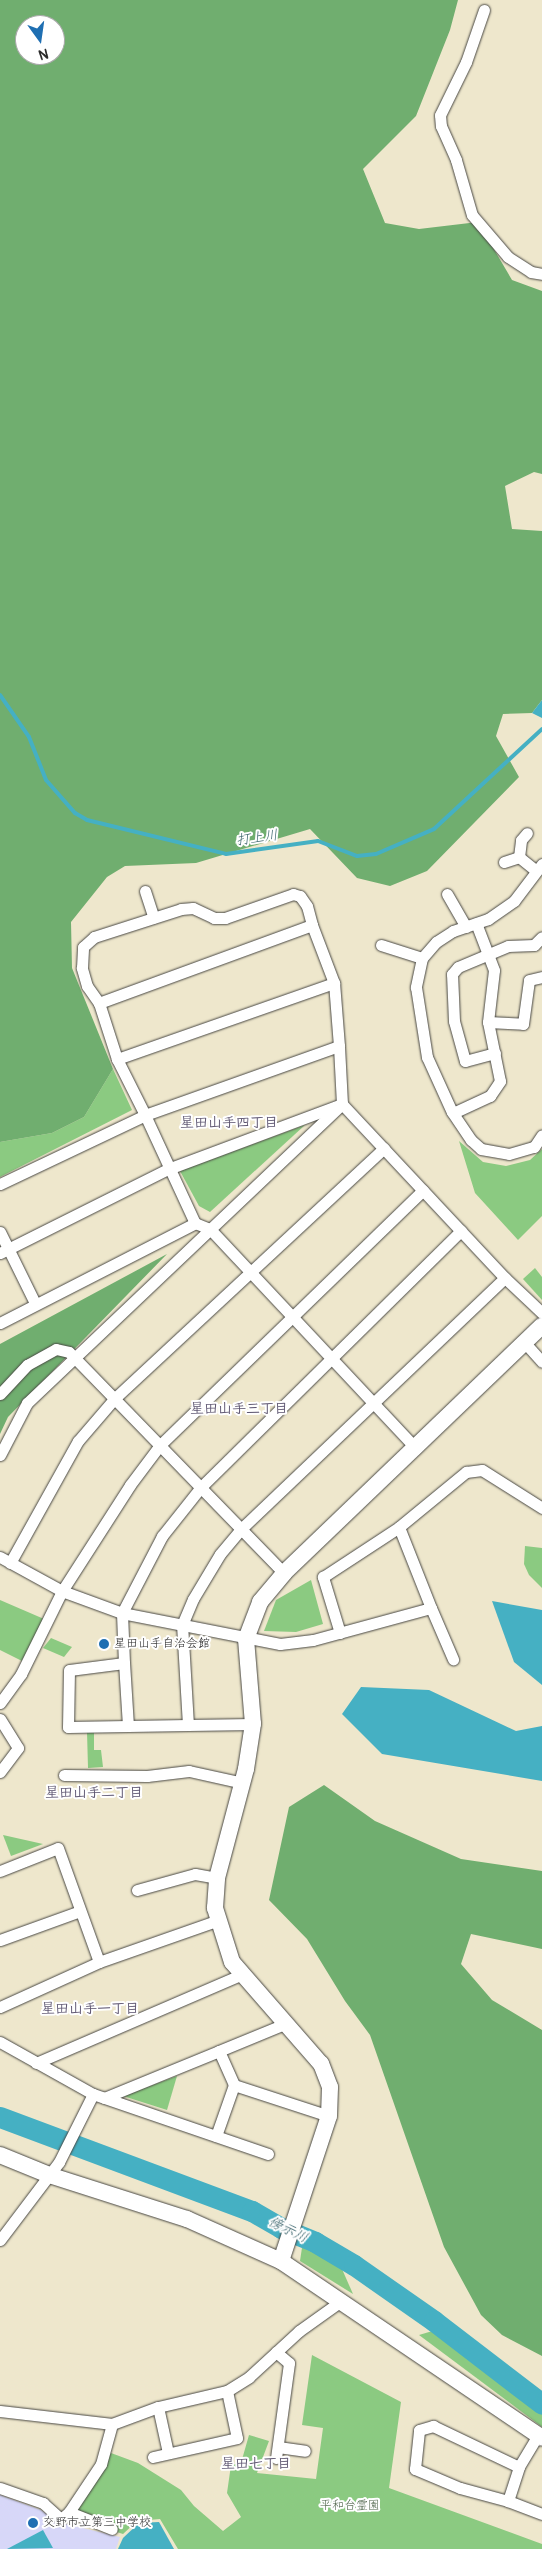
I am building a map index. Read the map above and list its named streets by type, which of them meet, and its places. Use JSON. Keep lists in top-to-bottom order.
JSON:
{
  "districts": [
    "星田山手四丁目",
    "星田山手三丁目",
    "星田山手二丁目",
    "星田山手一丁目",
    "星田七丁目"
  ],
  "water": ["打上川", "傍示川"],
  "parks": ["平和台霊園"],
  "places": ["星田山手自治会館", "交野市立第三中学校"],
  "north": "bottom"
}
